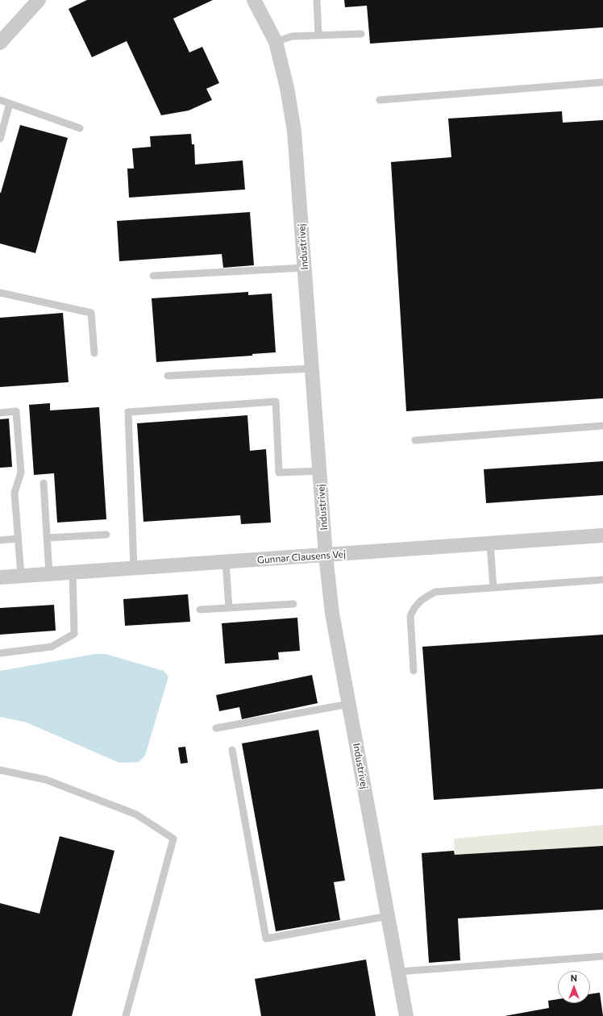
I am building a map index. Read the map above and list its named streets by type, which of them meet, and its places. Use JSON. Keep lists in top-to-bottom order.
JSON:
{
  "streets": {
    "street": ["Industrivej", "Gunnar Clausens Vej"]
  },
  "crossings": [
    ["Industrivej", "Gunnar Clausens Vej"]
  ],
  "north": "top"
}
